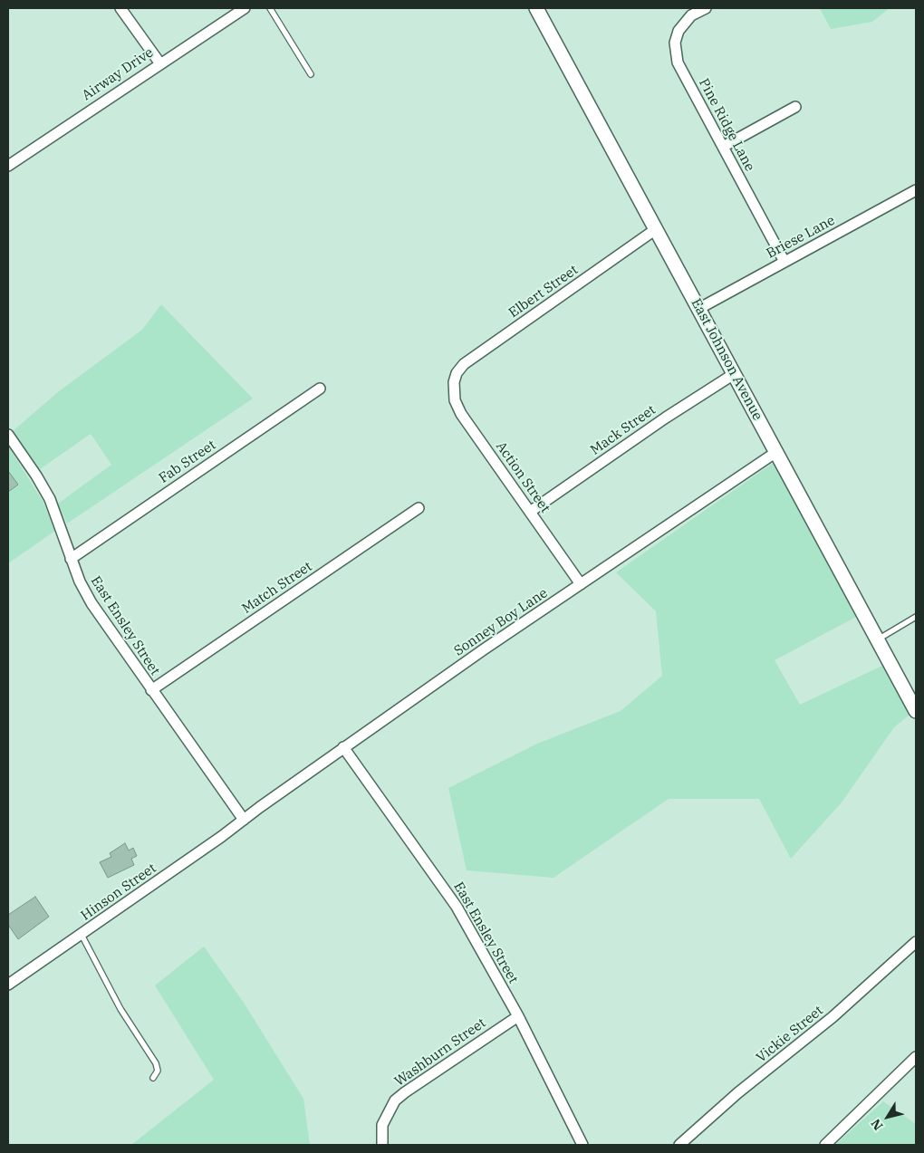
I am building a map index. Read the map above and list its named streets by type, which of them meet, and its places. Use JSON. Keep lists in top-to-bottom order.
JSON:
{
  "streets": {
    "main road": ["East Johnson Avenue"],
    "street": [
      "Airway Drive",
      "Pine Ridge Lane",
      "Briese Lane",
      "Elbert Street",
      "Mack Street",
      "Fab Street",
      "Action Street",
      "Match Street",
      "Sonney Boy Lane",
      "East Ensley Street",
      "Hinson Street",
      "Vickie Street",
      "Washburn Street"
    ]
  },
  "crossings": [
    ["Pine Ridge Lane", "Briese Lane"],
    ["Briese Lane", "East Johnson Avenue"],
    ["Elbert Street", "East Johnson Avenue"],
    ["Elbert Street", "Action Street"],
    ["East Johnson Avenue", "Mack Street"],
    ["East Johnson Avenue", "Sonney Boy Lane"],
    ["Mack Street", "Action Street"],
    ["Fab Street", "East Ensley Street"],
    ["Action Street", "Sonney Boy Lane"],
    ["Match Street", "East Ensley Street"],
    ["Sonney Boy Lane", "East Ensley Street"],
    ["Sonney Boy Lane", "Hinson Street"],
    ["East Ensley Street", "Hinson Street"],
    ["East Ensley Street", "Washburn Street"]
  ],
  "north": "bottom left"
}
